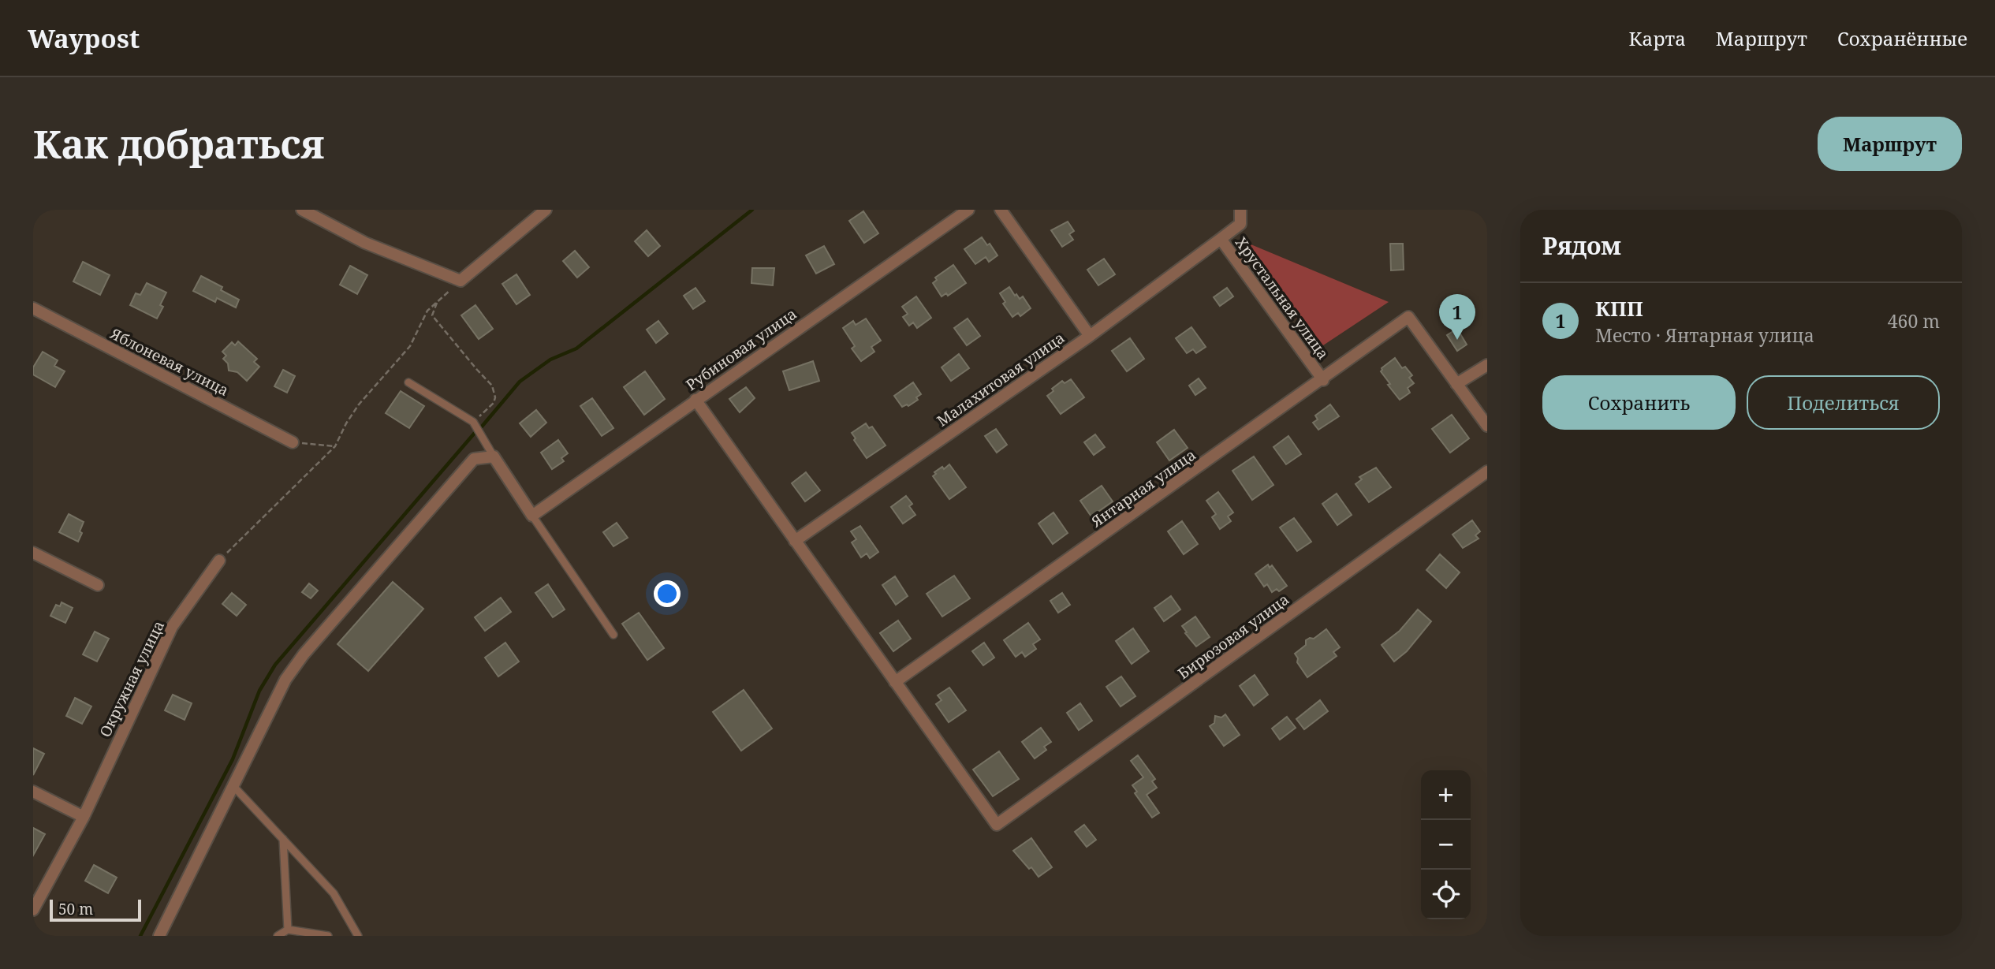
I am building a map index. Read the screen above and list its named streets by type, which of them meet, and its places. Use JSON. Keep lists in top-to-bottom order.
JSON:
{
  "streets": {
    "street": [
      "Хрустальная улица",
      "Рубиновая улица",
      "Яблоневая улица",
      "Малахитовая улица",
      "Янтарная улица",
      "Бирюзовая улица",
      "Окружная улица"
    ]
  },
  "crossings": [
    ["Хрустальная улица", "Малахитовая улица"],
    ["Хрустальная улица", "Янтарная улица"],
    ["Янтарная улица", "Бирюзовая улица"]
  ],
  "scale_bar": "50 m",
  "page": {
    "header": "Waypost",
    "nav": ["Карта", "Маршрут", "Сохранённые"],
    "buttons": [
      "Маршрут",
      ["Сохранить", "Поделиться"]
    ],
    "title": "Как добраться",
    "heading": "Рядом",
    "list": [
      {
        "mark": "1",
        "name": "КПП",
        "note": "Место · Янтарная улица",
        "value": "460 m"
      }
    ],
    "pins": "1",
    "map_buttons": ["+", "−"],
    "scale": "50 m"
  }
}
